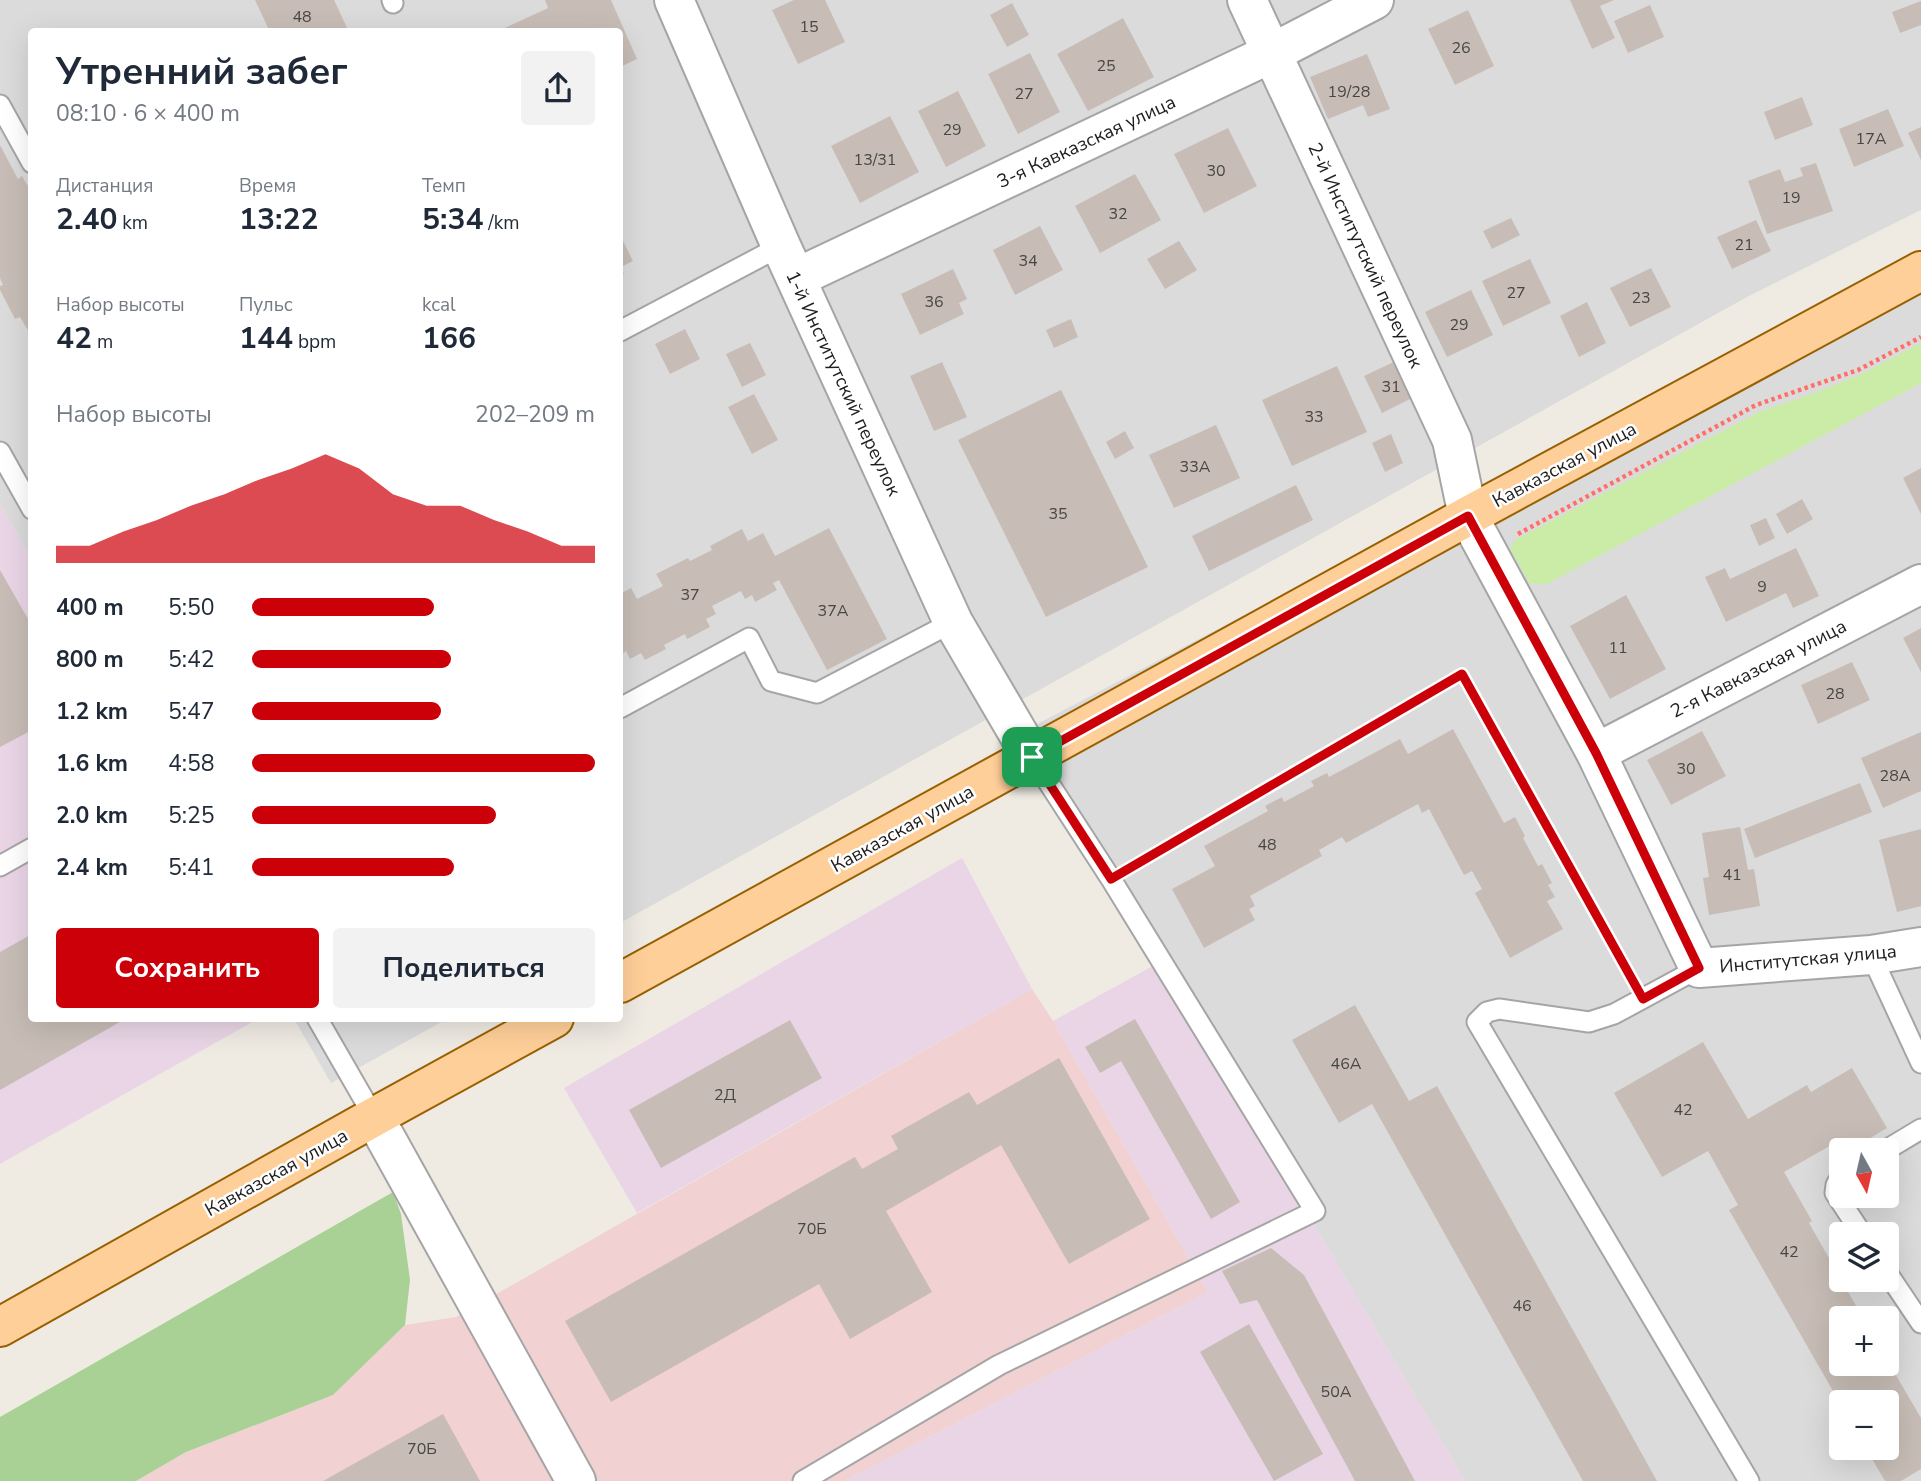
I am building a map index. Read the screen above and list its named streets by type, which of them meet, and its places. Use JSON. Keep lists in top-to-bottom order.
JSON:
{
  "streets": {
    "main road": ["Кавказская улица"],
    "street": [
      "3-я Кавказская улица",
      "2-й Институтский переулок",
      "1-й Институтский переулок",
      "2-я Кавказская улица",
      "Институтская улица"
    ]
  },
  "crossings": [
    ["3-я Кавказская улица", "2-й Институтский переулок"],
    ["3-я Кавказская улица", "1-й Институтский переулок"],
    ["2-й Институтский переулок", "Кавказская улица"],
    ["2-й Институтский переулок", "Институтская улица"],
    ["1-й Институтский переулок", "Кавказская улица"],
    ["Кавказская улица", "Институтская улица"],
    ["2-я Кавказская улица", "Институтская улица"]
  ],
  "house_numbers": [
    "48",
    "15",
    "26",
    "25",
    "19/28",
    "27",
    "29",
    "17А",
    "13/31",
    "30",
    "19",
    "32",
    "21",
    "34",
    "27",
    "23",
    "36",
    "29",
    "31",
    "33",
    "33А",
    "35",
    "9",
    "37",
    "37А",
    "11",
    "28",
    "30",
    "28А",
    "48",
    "41",
    "46А",
    "2Д",
    "42",
    "70Б",
    "42",
    "46",
    "50А",
    "70Б"
  ],
  "north": "bottom",
  "page": {
    "heading": ["Утренний забег", "08:10 · 6 × 400 m"],
    "stats": [
      ["Дистанция", "2.40 km"],
      ["Время", "13:22"],
      ["Темп", "5:34 /km"],
      ["Набор высоты", "42 m"],
      ["Пульс", "144 bpm"],
      ["kcal", "166"]
    ],
    "chart": ["Набор высоты", "202–209 m"],
    "list": [
      {
        "name": "400 m",
        "note": "5:50"
      },
      {
        "name": "800 m",
        "note": "5:42"
      },
      {
        "name": "1.2 km",
        "note": "5:47"
      },
      {
        "name": "1.6 km",
        "note": "4:58"
      },
      {
        "name": "2.0 km",
        "note": "5:25"
      },
      {
        "name": "2.4 km",
        "note": "5:41"
      }
    ],
    "buttons": ["Сохранить", "Поделиться"],
    "map_buttons": ["+", "−"]
  }
}
